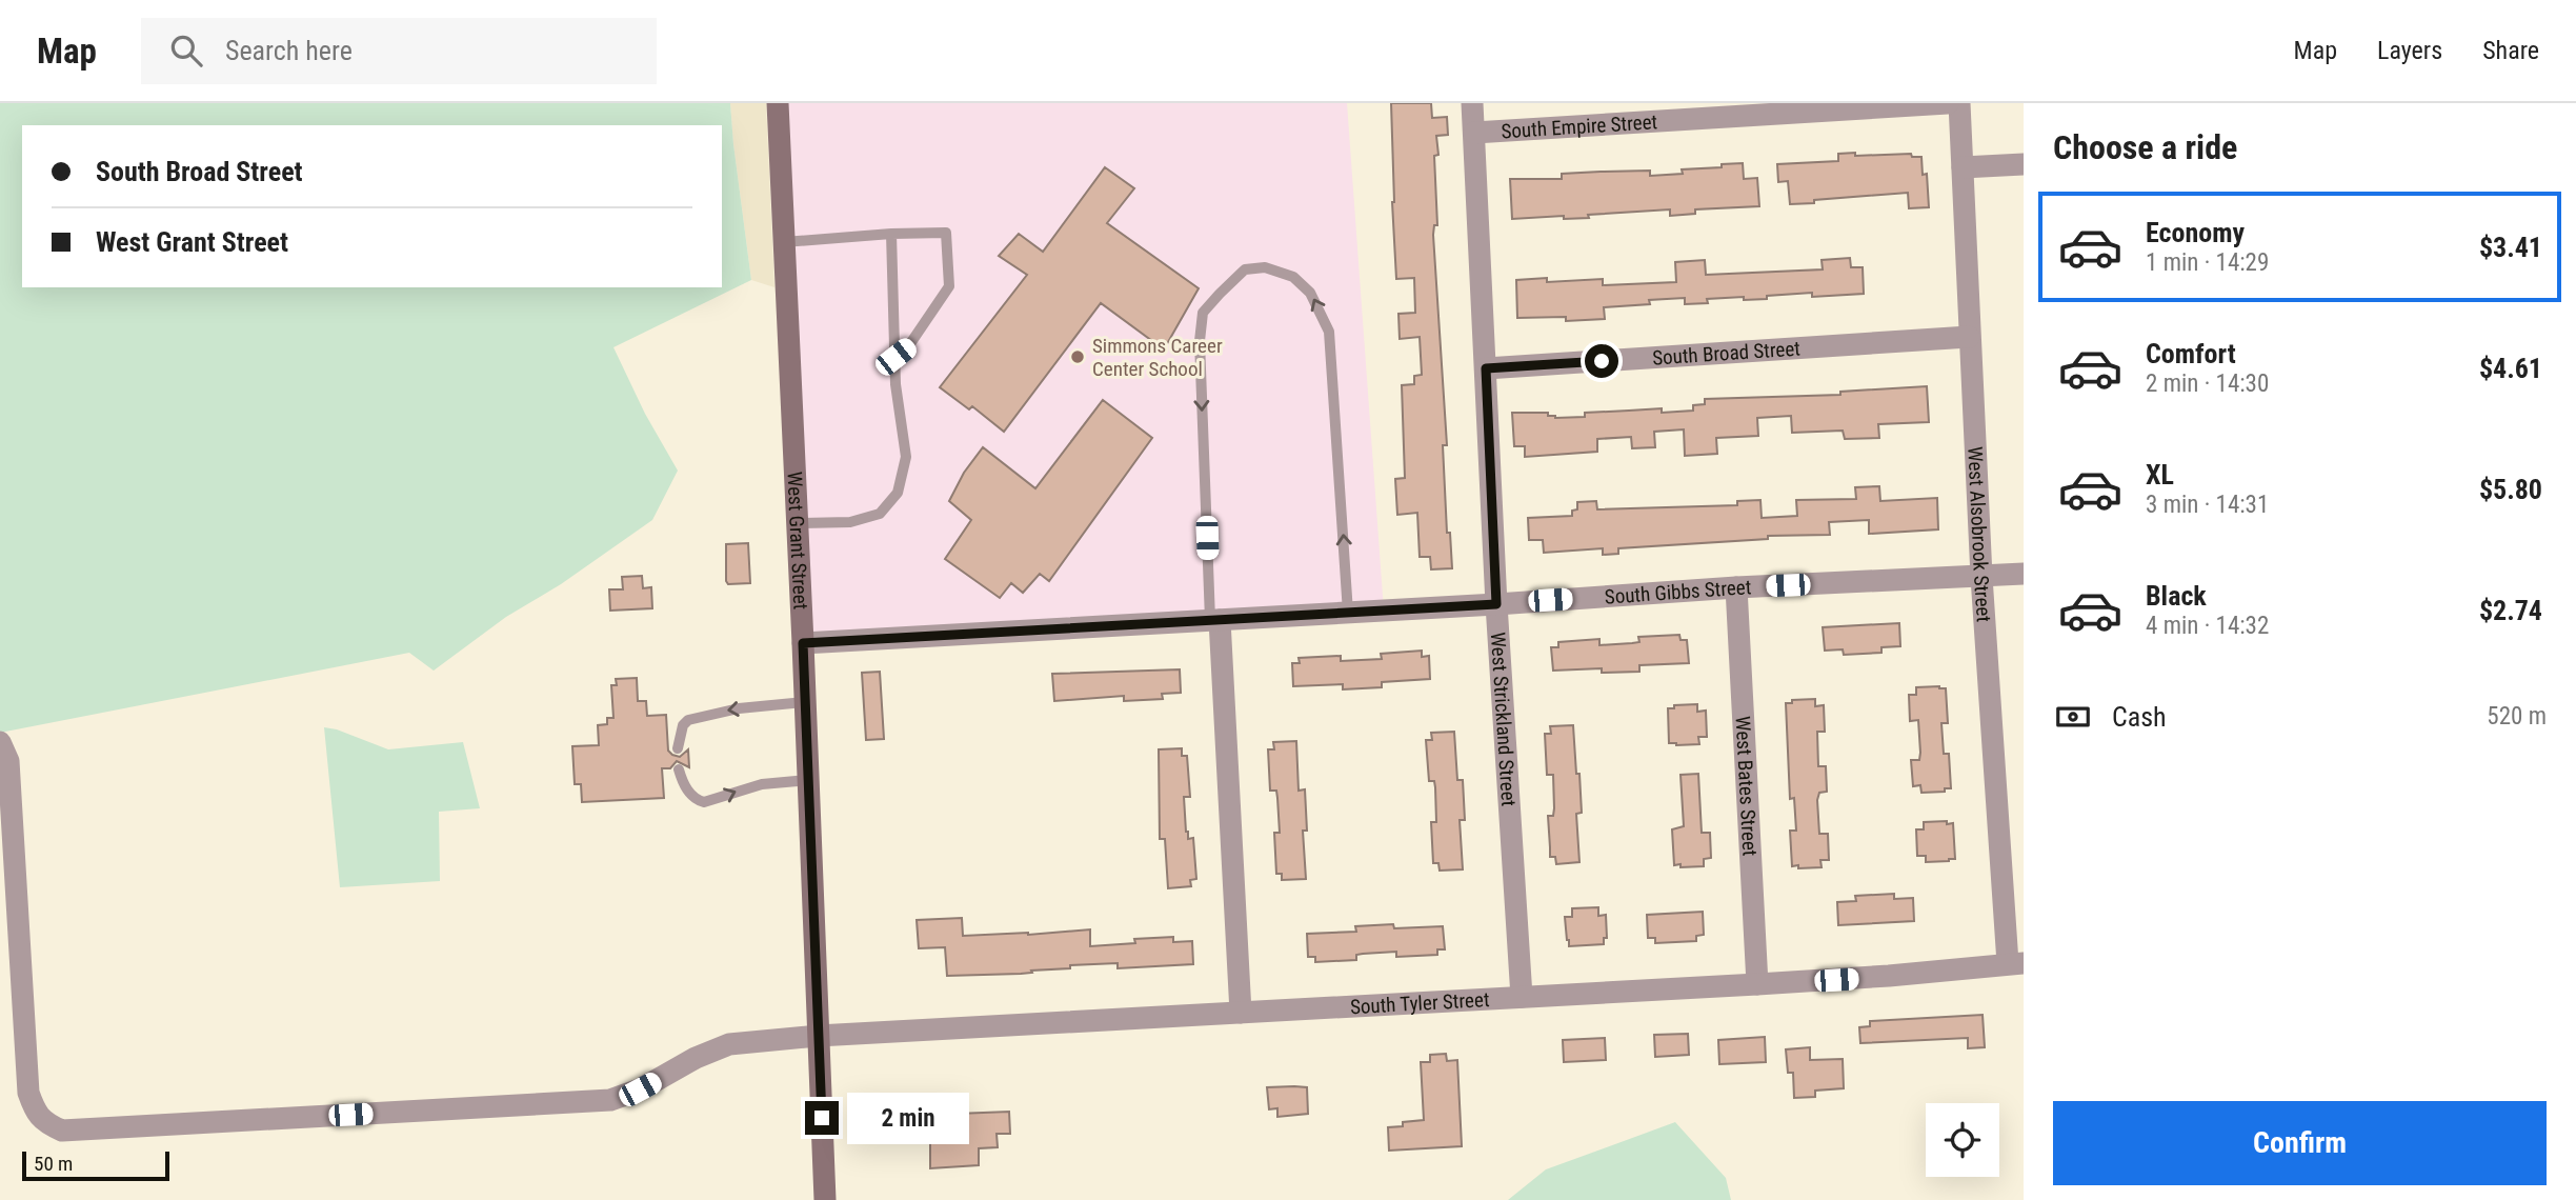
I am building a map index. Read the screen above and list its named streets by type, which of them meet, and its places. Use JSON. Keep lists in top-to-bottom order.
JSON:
{
  "streets": {
    "street": [
      "South Empire Street",
      "South Broad Street",
      "West Alsobrook Street",
      "West Grant Street",
      "South Gibbs Street",
      "West Strickland Street",
      "West Bates Street",
      "South Tyler Street"
    ]
  },
  "crossings": [
    ["South Empire Street", "West Strickland Street"],
    ["South Broad Street", "West Alsobrook Street"],
    ["South Broad Street", "West Strickland Street"],
    ["West Alsobrook Street", "South Gibbs Street"],
    ["West Alsobrook Street", "South Tyler Street"],
    ["West Grant Street", "South Gibbs Street"],
    ["West Grant Street", "South Tyler Street"],
    ["South Gibbs Street", "West Strickland Street"],
    ["South Gibbs Street", "West Bates Street"],
    ["West Strickland Street", "South Tyler Street"],
    ["West Bates Street", "South Tyler Street"]
  ],
  "places": ["Simmons Career Center School"],
  "scale_bar": "50 m",
  "page": {
    "header": "Map",
    "search": "Search here",
    "nav": ["Map", "Layers", "Share"],
    "heading": "Choose a ride",
    "banner": ["South Broad Street", "West Grant Street"],
    "list": [
      {
        "name": "Economy",
        "note": "1 min · 14:29",
        "value": "$3.41"
      },
      {
        "name": "Comfort",
        "note": "2 min · 14:30",
        "value": "$4.61"
      },
      {
        "name": "XL",
        "note": "3 min · 14:31",
        "value": "$5.80"
      },
      {
        "name": "Black",
        "note": "4 min · 14:32",
        "value": "$2.74"
      }
    ],
    "pay": ["Cash", "520 m"],
    "buttons": "Confirm",
    "bubble": "2 min",
    "scale": "50 m"
  }
}
